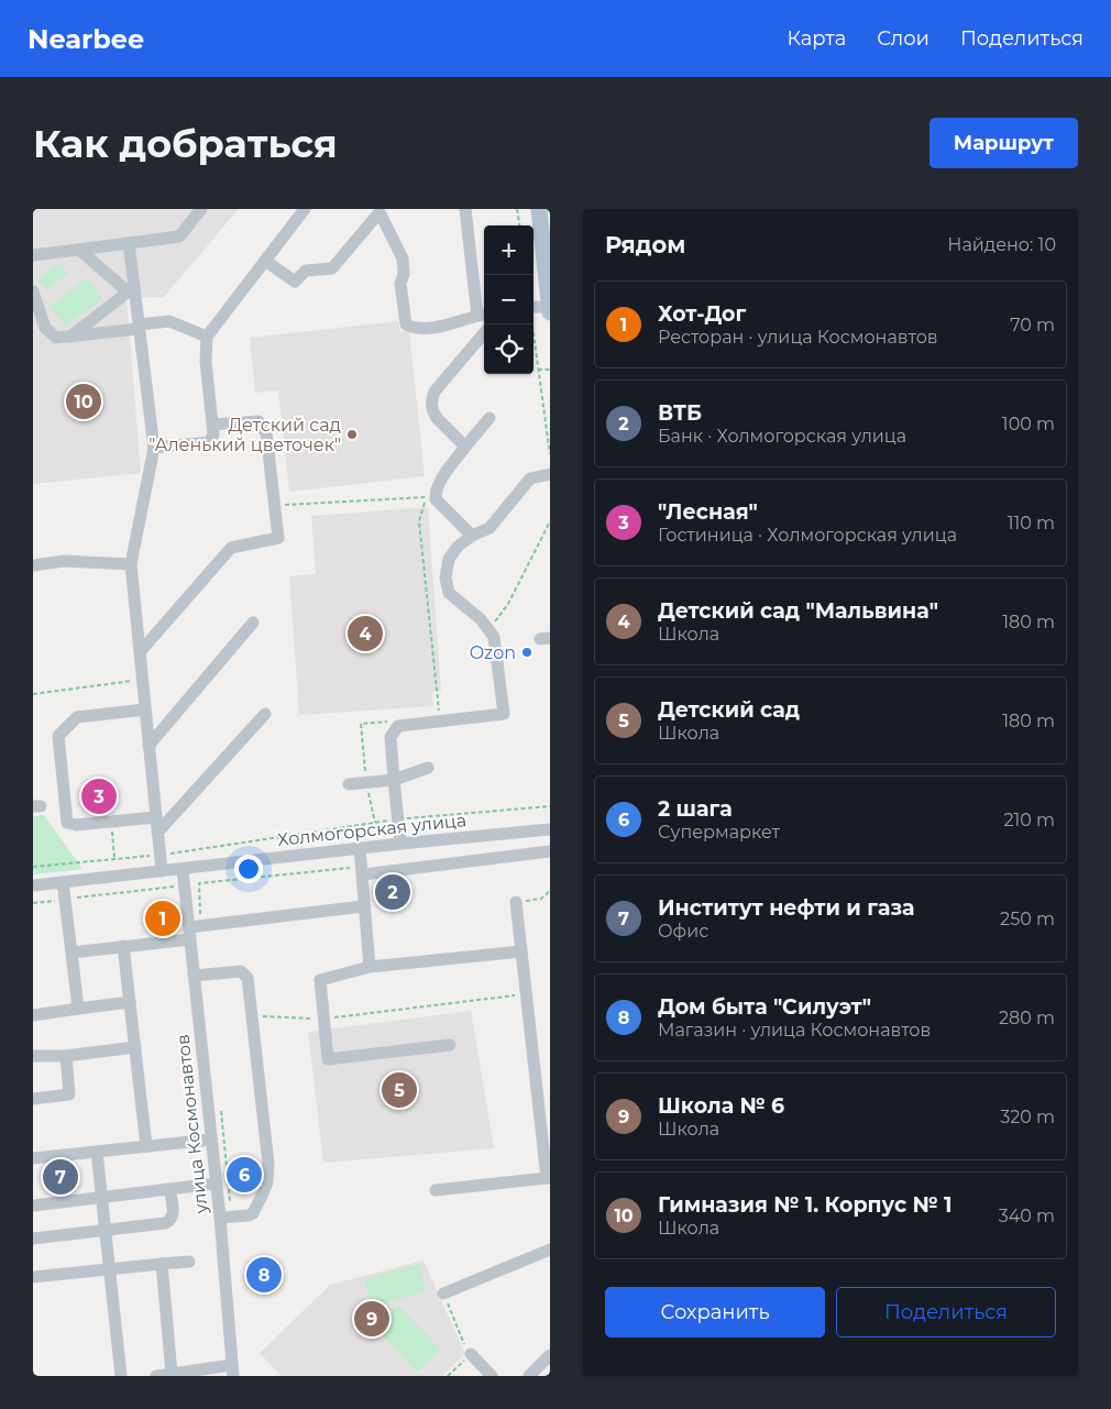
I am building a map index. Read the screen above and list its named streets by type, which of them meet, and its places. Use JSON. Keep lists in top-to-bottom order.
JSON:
{
  "streets": {
    "street": ["Холмогорская улица", "улица Космонавтов"]
  },
  "crossings": [
    ["Холмогорская улица", "улица Космонавтов"]
  ],
  "places": ["Детский сад \"Аленький цветочек\"", "Ozon"],
  "page": {
    "header": "Nearbee",
    "nav": ["Карта", "Слои", "Поделиться"],
    "buttons": [
      "Маршрут",
      ["Сохранить", "Поделиться"]
    ],
    "title": "Как добраться",
    "heading": ["Рядом", "Найдено: 10"],
    "map_buttons": ["+", "−"],
    "list": [
      {
        "mark": "1",
        "name": "Хот-Дог",
        "note": "Ресторан · улица Космонавтов",
        "value": "70 m"
      },
      {
        "mark": "2",
        "name": "ВТБ",
        "note": "Банк · Холмогорская улица",
        "value": "100 m"
      },
      {
        "mark": "3",
        "name": "\"Лесная\"",
        "note": "Гостиница · Холмогорская улица",
        "value": "110 m"
      },
      {
        "mark": "4",
        "name": "Детский сад \"Мальвина\"",
        "note": "Школа",
        "value": "180 m"
      },
      {
        "mark": "5",
        "name": "Детский сад",
        "note": "Школа",
        "value": "180 m"
      },
      {
        "mark": "6",
        "name": "2 шага",
        "note": "Супермаркет",
        "value": "210 m"
      },
      {
        "mark": "7",
        "name": "Институт нефти и газа",
        "note": "Офис",
        "value": "250 m"
      },
      {
        "mark": "8",
        "name": "Дом быта \"Силуэт\"",
        "note": "Магазин · улица Космонавтов",
        "value": "280 m"
      },
      {
        "mark": "9",
        "name": "Школа № 6",
        "note": "Школа",
        "value": "320 m"
      },
      {
        "mark": "10",
        "name": "Гимназия № 1. Корпус № 1",
        "note": "Школа",
        "value": "340 m"
      }
    ],
    "pins": [
      "10",
      "4",
      "3",
      "2",
      "1",
      "5",
      "6",
      "7",
      "8",
      "9"
    ]
  }
}
